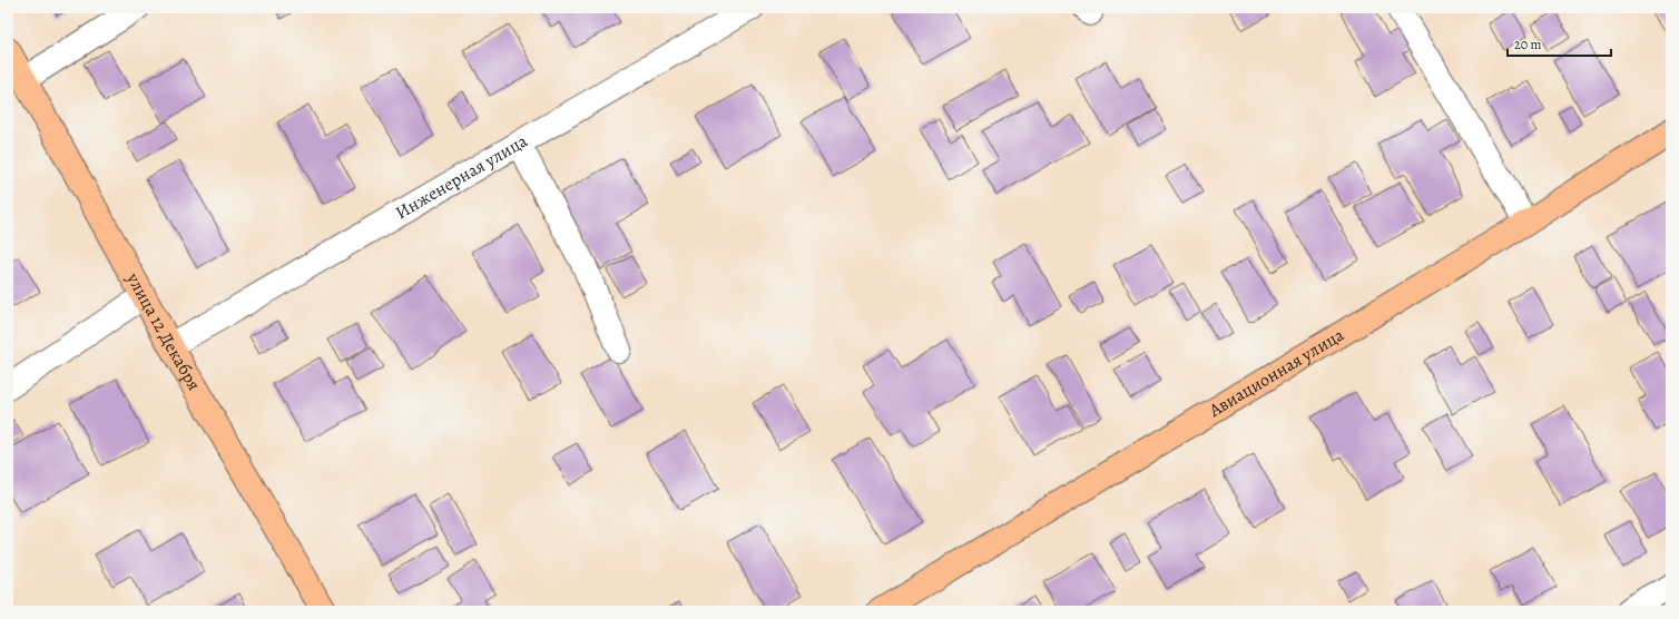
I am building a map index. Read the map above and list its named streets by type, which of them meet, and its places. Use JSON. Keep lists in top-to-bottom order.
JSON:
{
  "streets": {
    "main road": ["улица 12 Декабря", "Авиационная улица"],
    "street": ["Инженерная улица"]
  },
  "crossings": [
    ["Инженерная улица", "улица 12 Декабря"]
  ],
  "scale_bar": "20 m"
}
